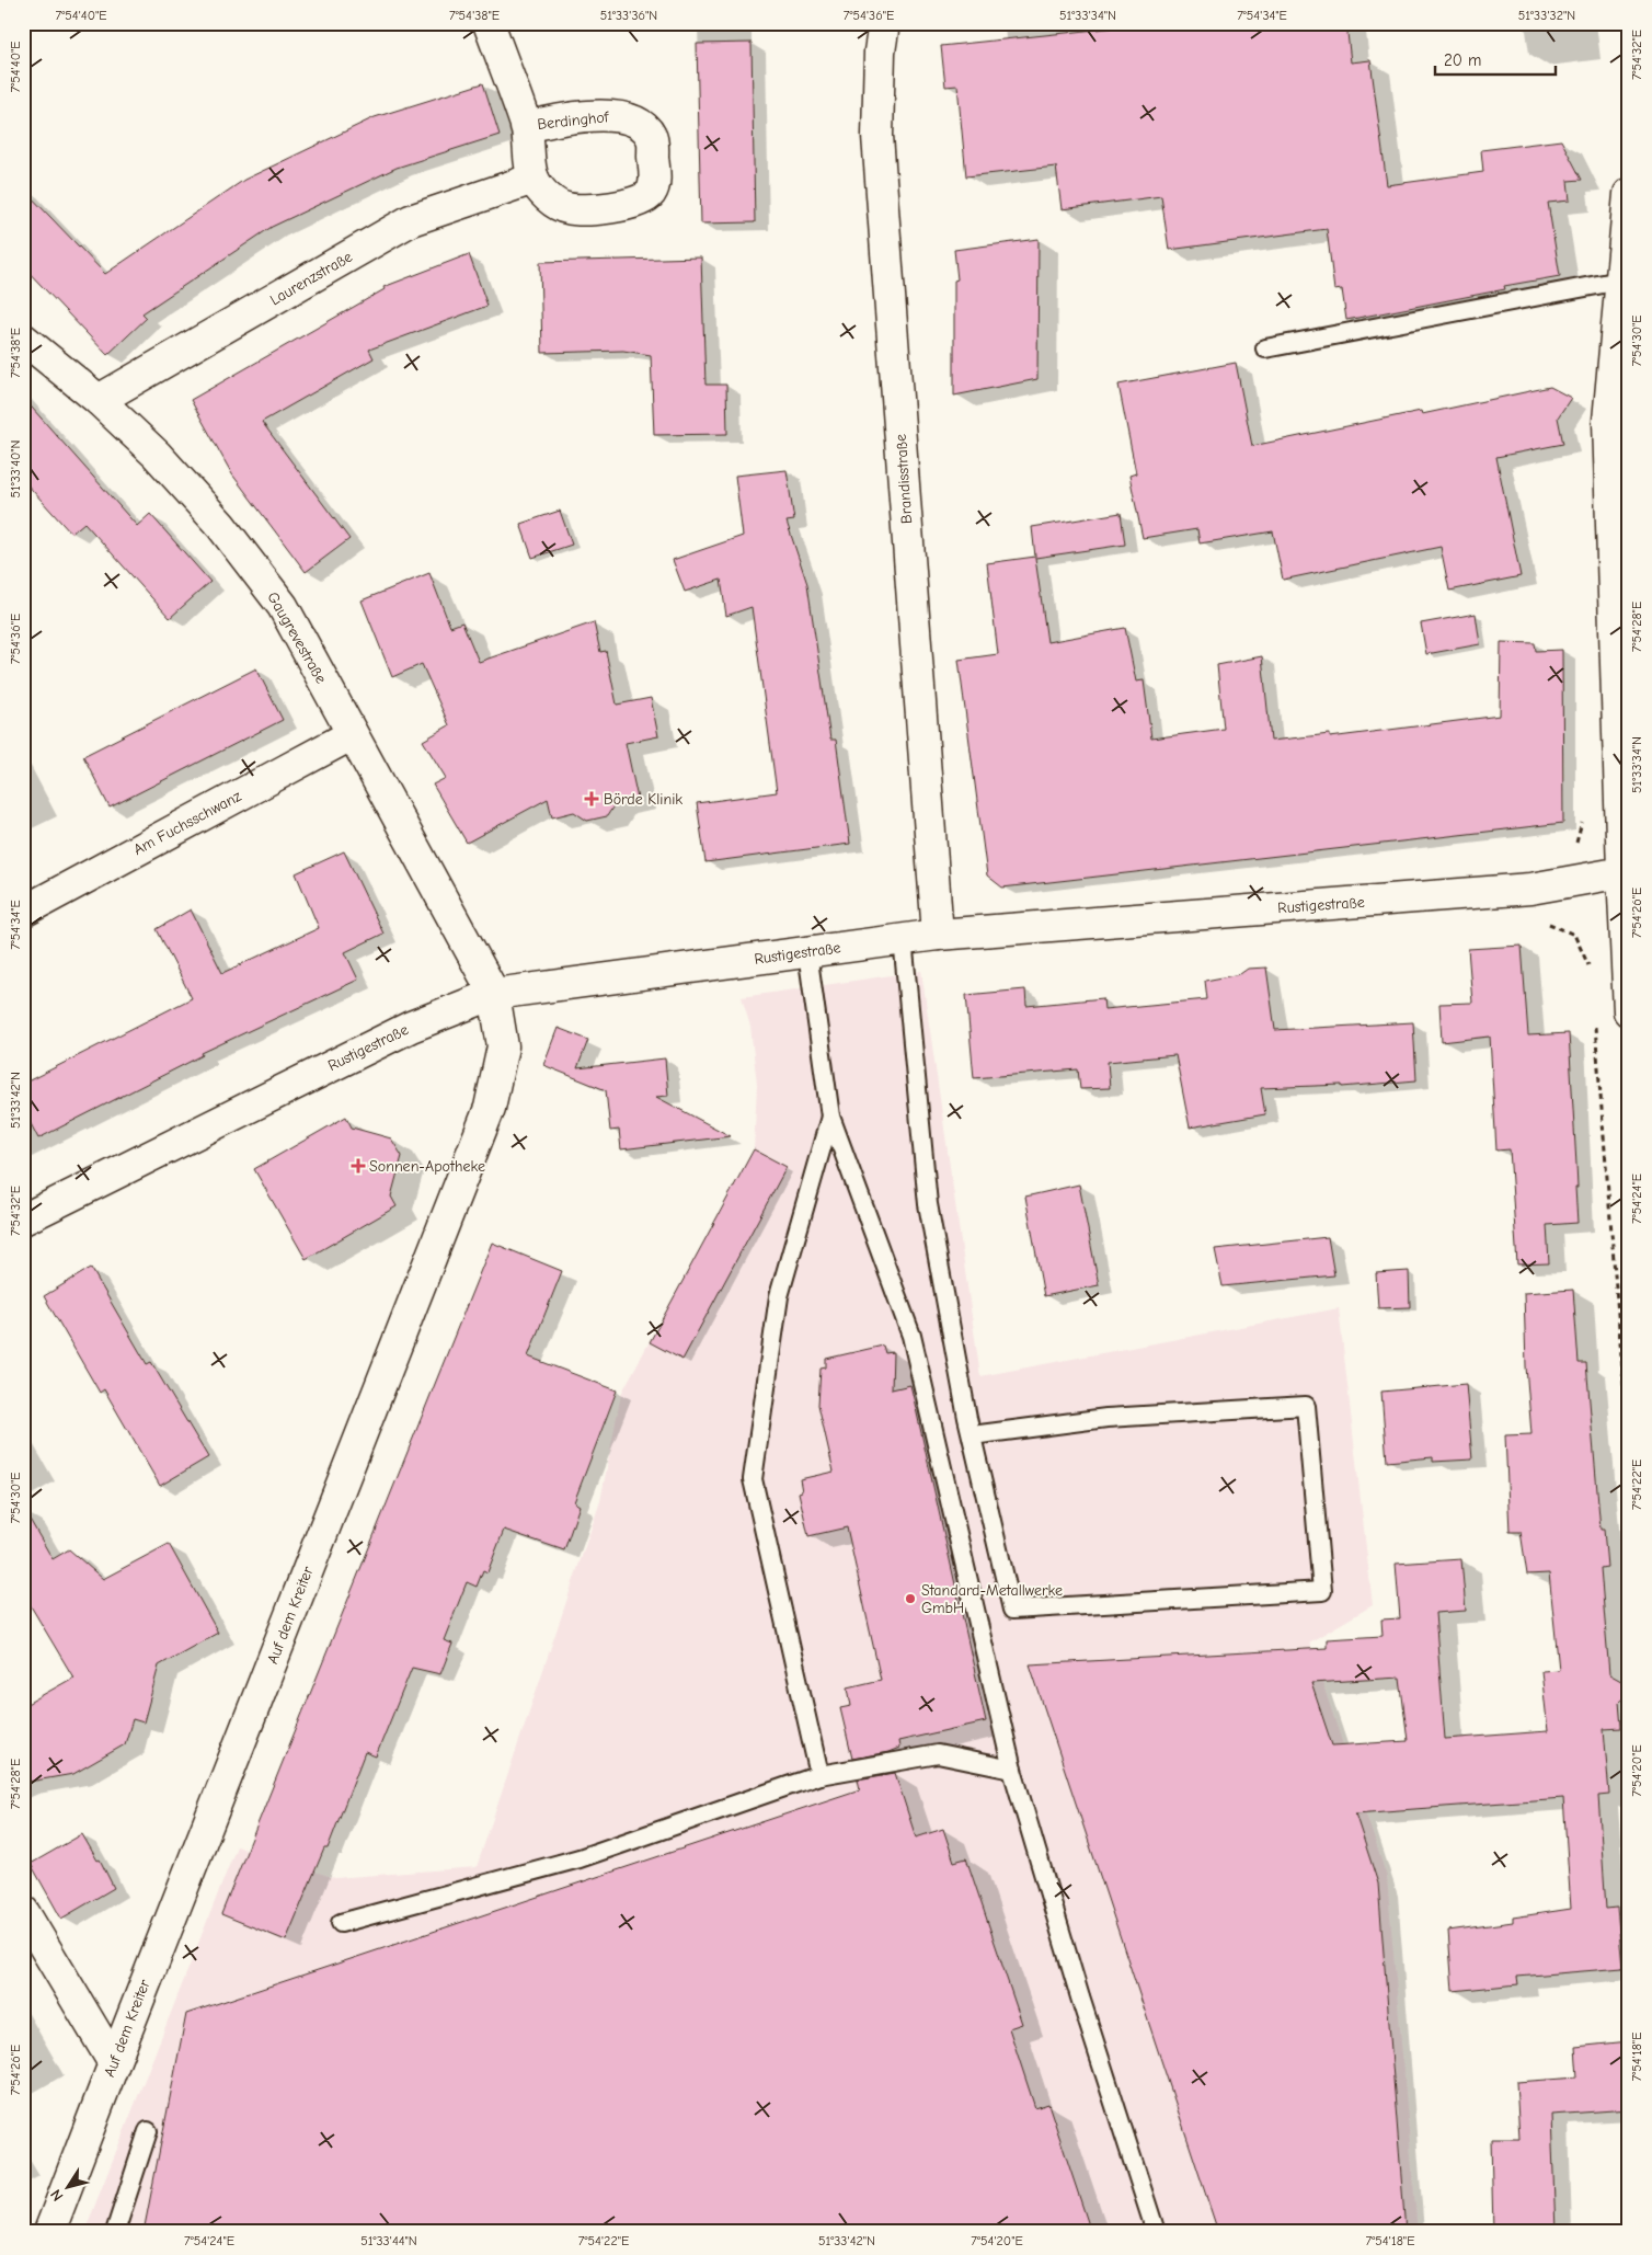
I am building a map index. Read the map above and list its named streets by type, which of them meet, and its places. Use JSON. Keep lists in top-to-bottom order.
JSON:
{
  "streets": {
    "street": [
      "Berdinghof",
      "Laurenzstraße",
      "Brandisstraße",
      "Gaugrevestraße",
      "Am Fuchsschwanz",
      "Rustigestraße",
      "Auf dem Kreiter"
    ]
  },
  "crossings": [
    ["Berdinghof", "Laurenzstraße"],
    ["Laurenzstraße", "Gaugrevestraße"],
    ["Brandisstraße", "Rustigestraße"],
    ["Gaugrevestraße", "Am Fuchsschwanz"],
    ["Gaugrevestraße", "Rustigestraße"],
    ["Gaugrevestraße", "Auf dem Kreiter"],
    ["Rustigestraße", "Auf dem Kreiter"]
  ],
  "places": {
    "health": ["Börde Klinik", "Sonnen-Apotheke"],
    "other": ["Standard-Metallwerke GmbH"]
  },
  "scale_bar": "20 m",
  "north": "bottom left",
  "coordinates": [
    "7°54'40\"E",
    "7°54'38\"E",
    "51°33'36\"N",
    "7°54'36\"E",
    "51°33'34\"N",
    "7°54'34\"E",
    "51°33'32\"N",
    "7°54'32\"E",
    "7°54'30\"E",
    "51°33'40\"N",
    "7°54'28\"E",
    "7°54'26\"E",
    "51°33'42\"N",
    "7°54'24\"E",
    "7°54'22\"E",
    "7°54'20\"E",
    "7°54'18\"E",
    "51°33'44\"N"
  ]
}
